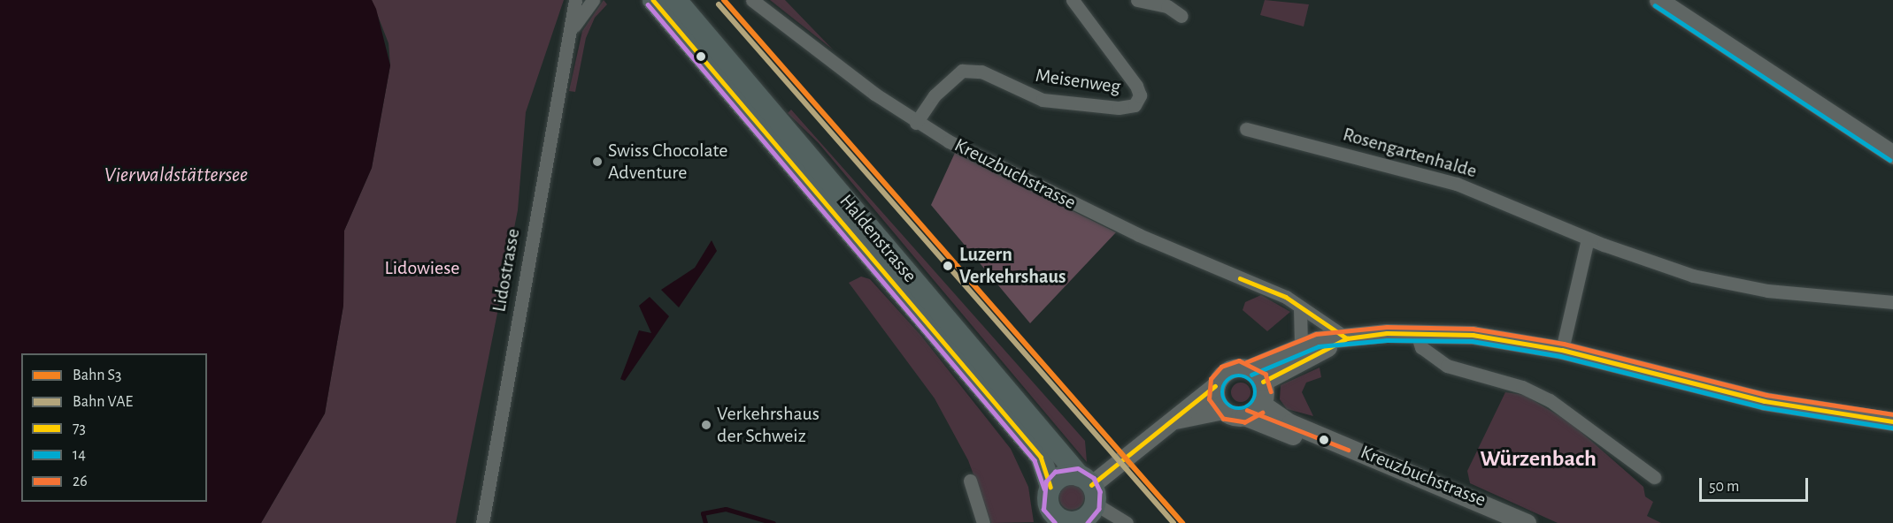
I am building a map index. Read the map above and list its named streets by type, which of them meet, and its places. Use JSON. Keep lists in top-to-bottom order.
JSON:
{
  "streets": {
    "main road": ["Kreuzbuchstrasse", "Haldenstrasse"],
    "street": ["Meisenweg", "Rosengartenhalde", "Lidostrasse"]
  },
  "crossings": [
    ["Meisenweg", "Kreuzbuchstrasse"]
  ],
  "districts": ["Würzenbach"],
  "water": ["Vierwaldstättersee"],
  "parks": ["Lidowiese"],
  "places": ["Swiss Chocolate Adventure", "Luzern Verkehrshaus", "Verkehrshaus der Schweiz"],
  "lines": [
    "rail line S3",
    "transit line 73",
    "rail line VAE",
    "transit line 14",
    "transit line 26"
  ],
  "legend": [
    "Bahn S3",
    "Bahn VAE",
    "73",
    "14",
    "26"
  ],
  "scale_bar": "50 m"
}
